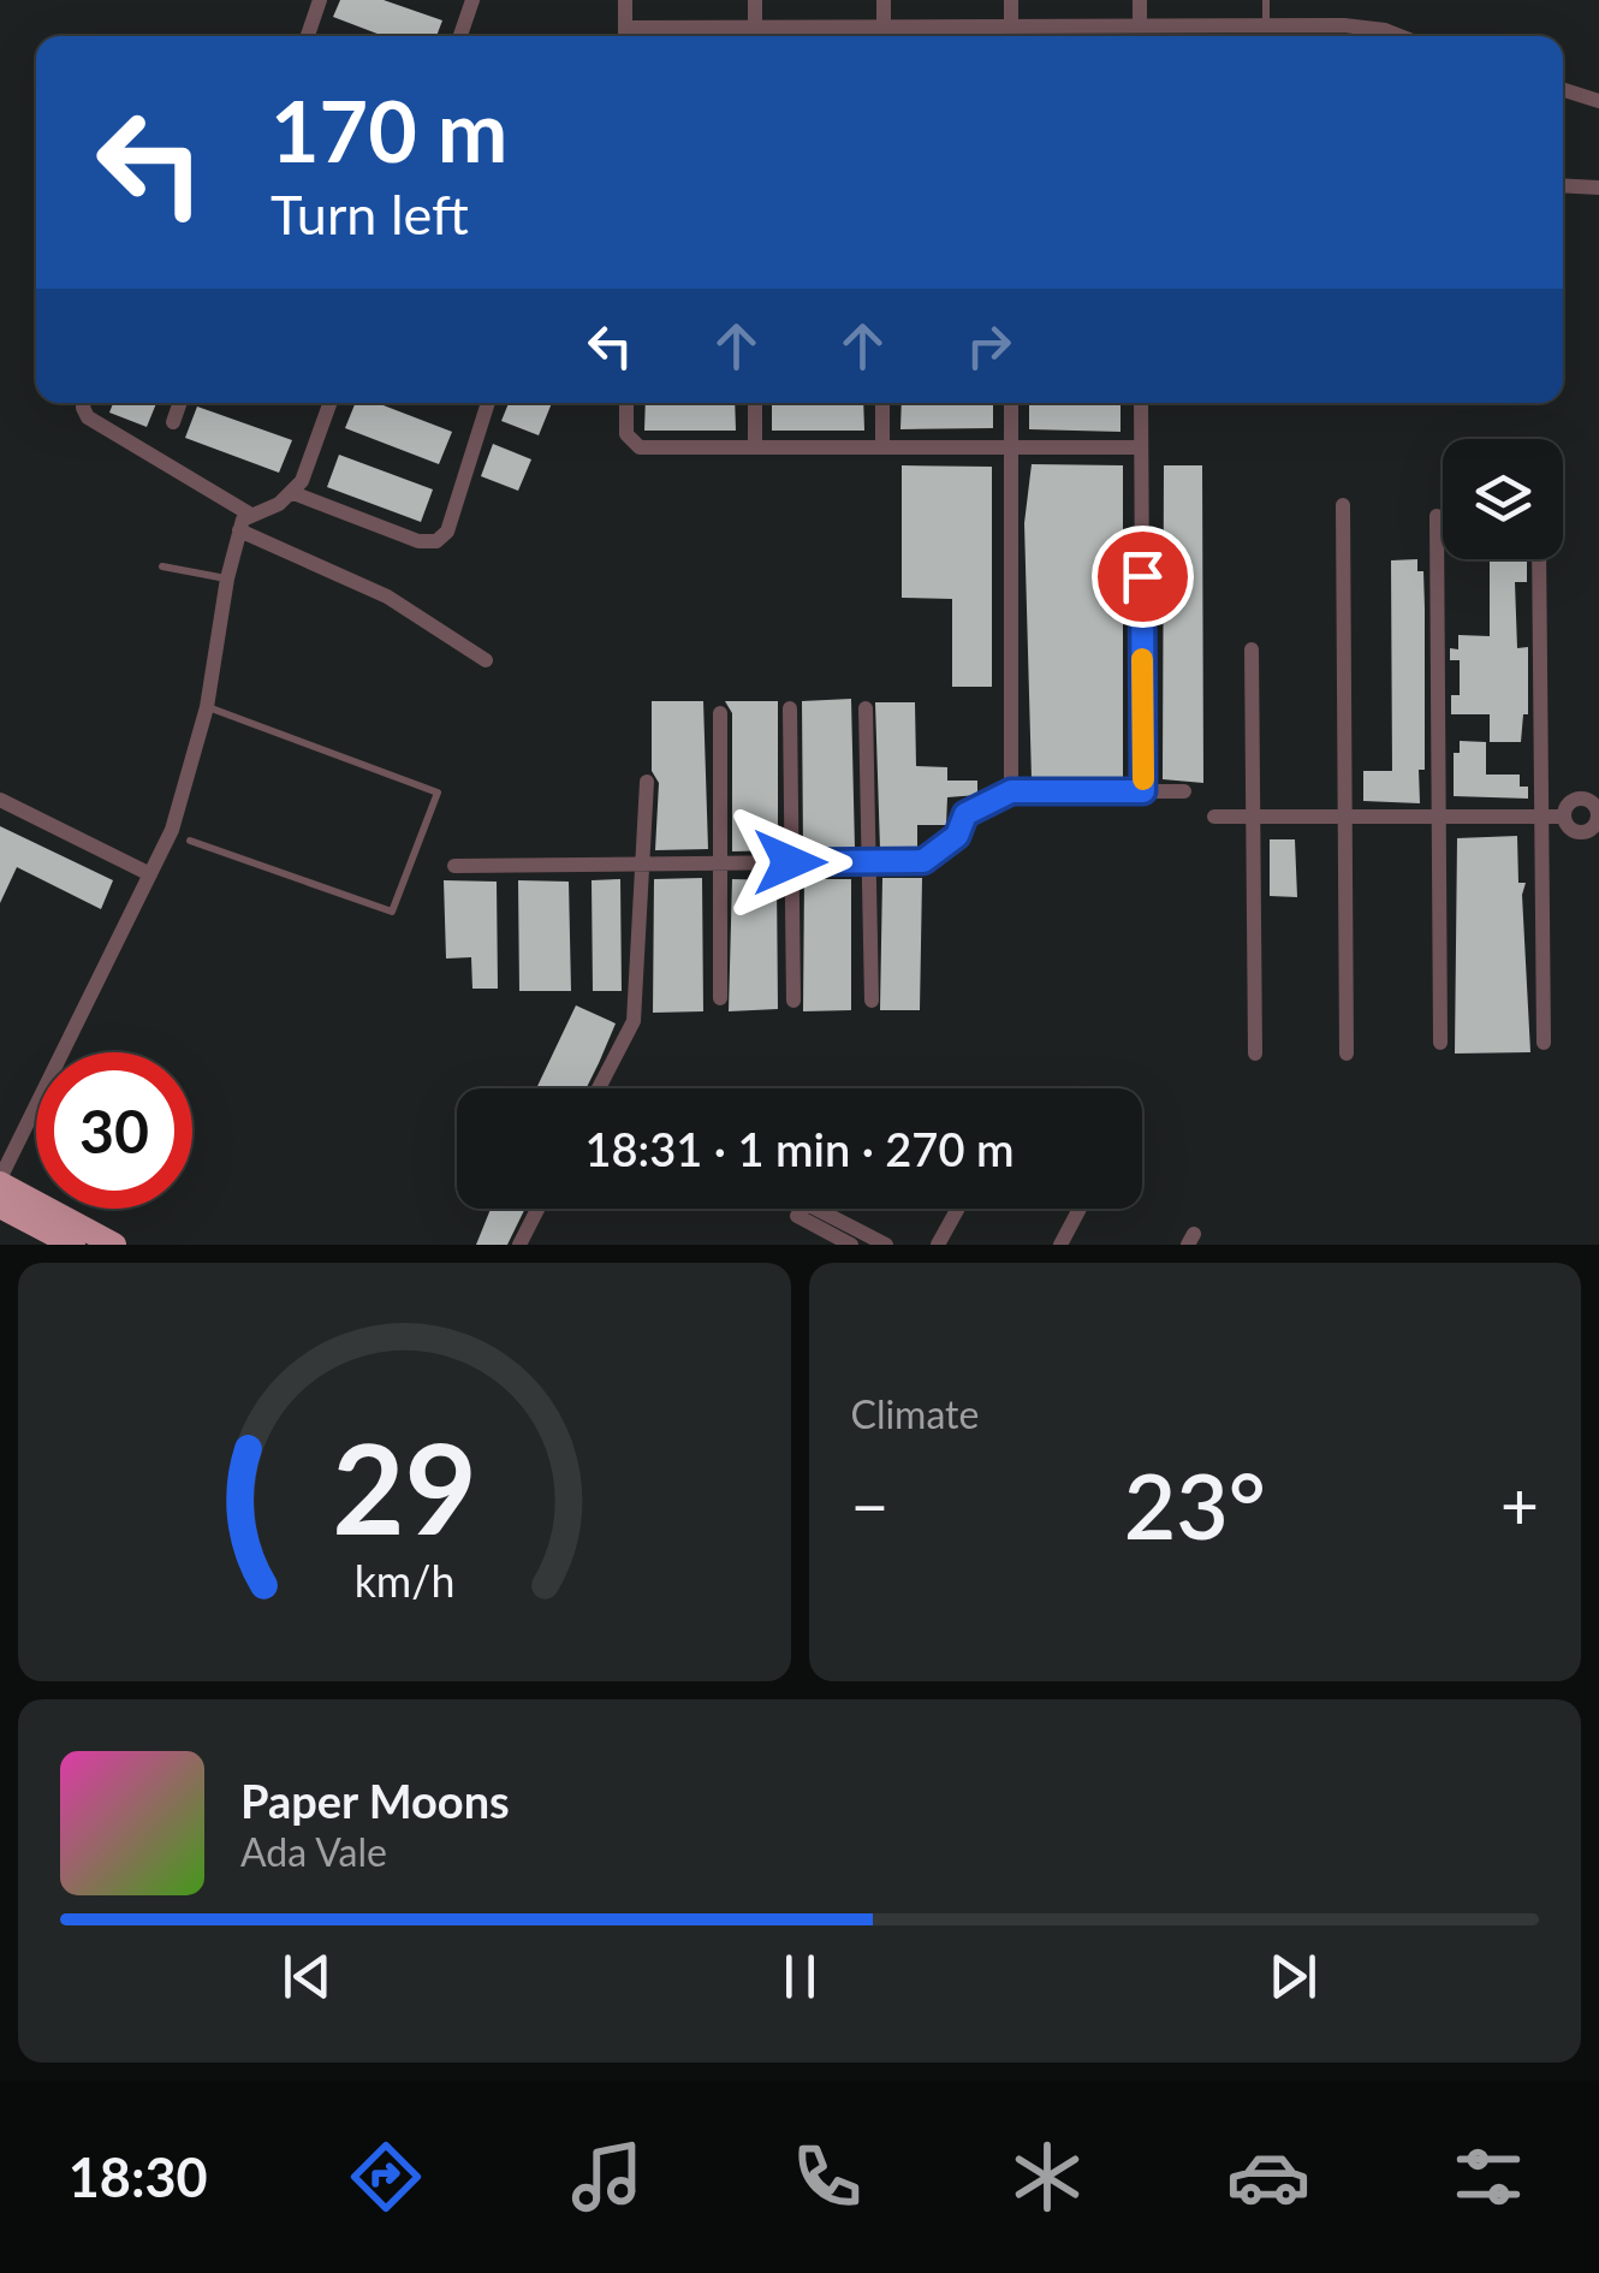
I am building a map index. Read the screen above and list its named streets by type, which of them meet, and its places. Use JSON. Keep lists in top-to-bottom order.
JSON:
{
  "page": {
    "turn": ["170 m", "Turn left"],
    "limit": "30",
    "trip": "18:31 · 1 min · 270 m",
    "tile": "Climate",
    "heat": ["−", "23°", "+"],
    "song": ["Paper Moons", "Ada Vale"],
    "tabs": "18:30",
    "gauge": ["29", "km/h"]
  }
}
